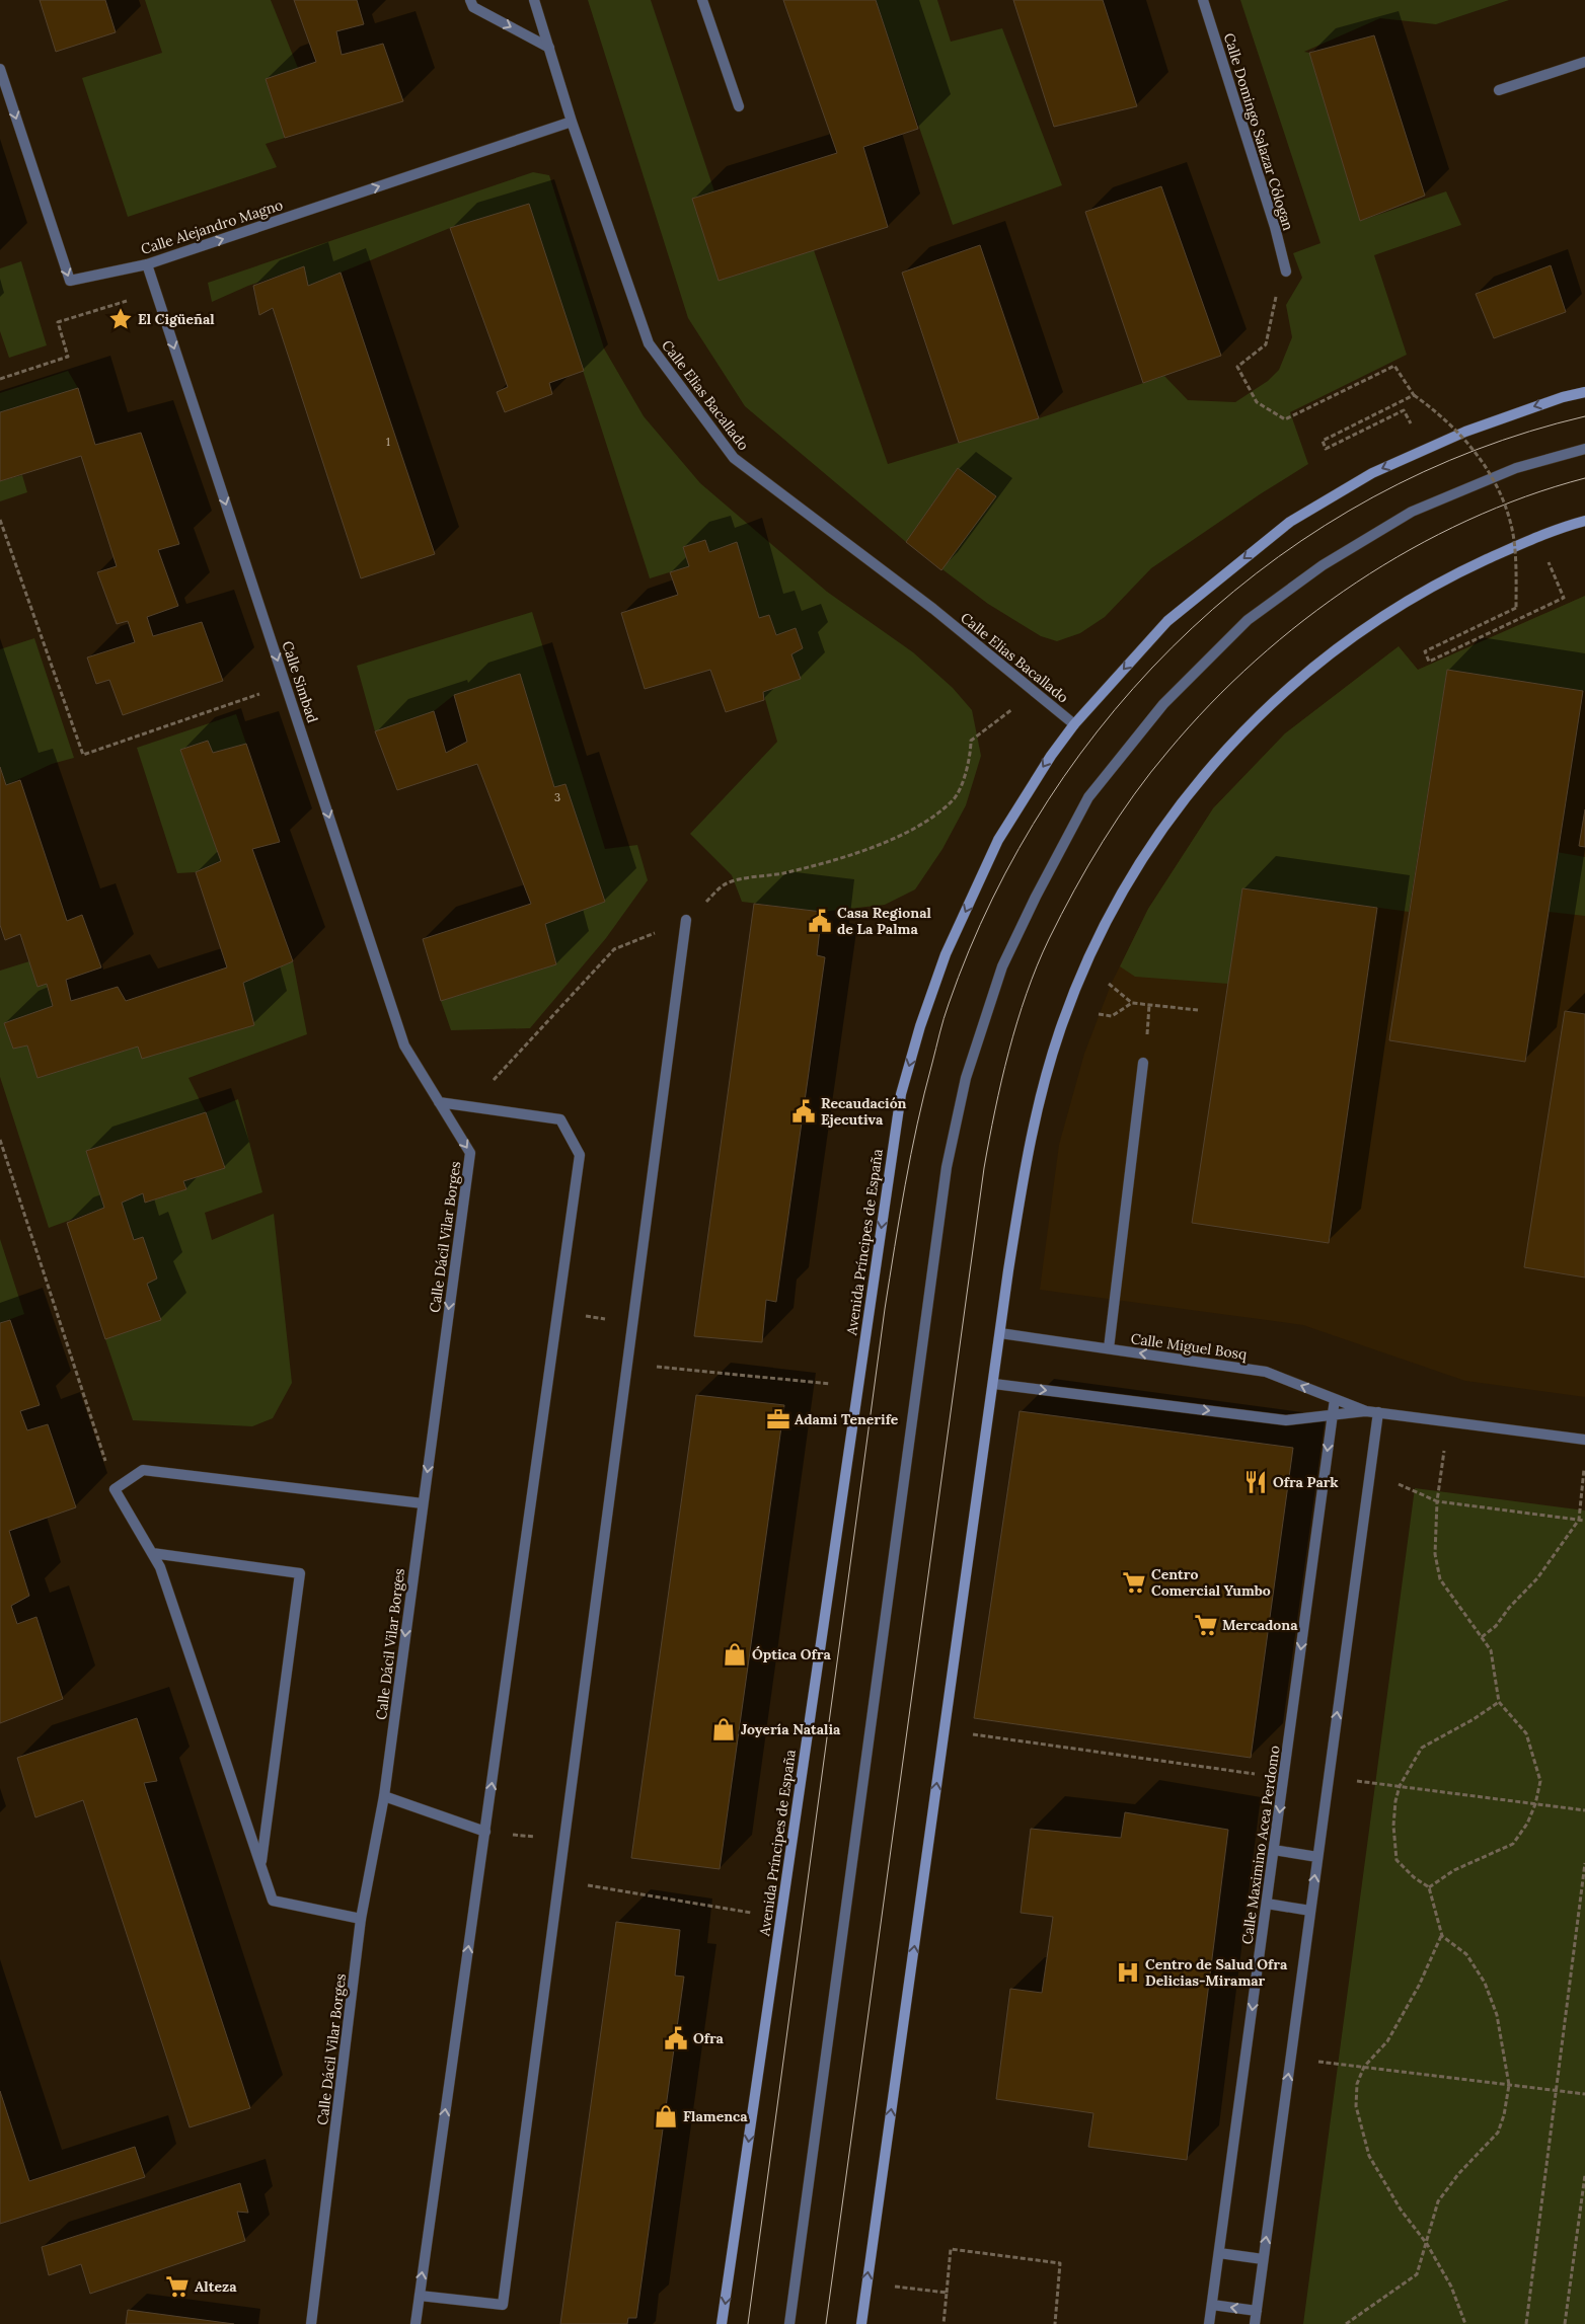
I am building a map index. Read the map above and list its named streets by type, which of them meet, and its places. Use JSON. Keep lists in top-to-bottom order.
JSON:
{
  "streets": {
    "main road": ["Avenida Príncipes de España"],
    "street": [
      "Calle Domingo Salazar Cólogan",
      "Calle Alejandro Magno",
      "Calle Elias Bacallado",
      "Calle Simbad",
      "Calle Dácil Vilar Borges",
      "Calle Miguel Bosq",
      "Calle Maximino Acea Perdomo"
    ]
  },
  "crossings": [
    ["Calle Alejandro Magno", "Calle Elias Bacallado"],
    ["Calle Alejandro Magno", "Calle Simbad"],
    ["Calle Elias Bacallado", "Avenida Príncipes de España"],
    ["Calle Simbad", "Calle Dácil Vilar Borges"],
    ["Calle Miguel Bosq", "Calle Maximino Acea Perdomo"]
  ],
  "one_way": ["Calle Simbad", "Calle Dácil Vilar Borges", "Avenida Príncipes de España"],
  "places": {
    "place": ["El Cigüeñal"],
    "public building": ["Casa Regional de La Palma", "Recaudación Ejecutiva", "Ofra"],
    "office": ["Adami Tenerife"],
    "restaurant": ["Ofra Park"],
    "supermarket": ["Centro Comercial Yumbo", "Mercadona", "Alteza"],
    "shop": ["Óptica Ofra", "Joyería Natalia", "Flamenca"],
    "hospital": ["Centro de Salud Ofra Delicias-Miramar"]
  },
  "house_numbers": ["1", "3"]
}
